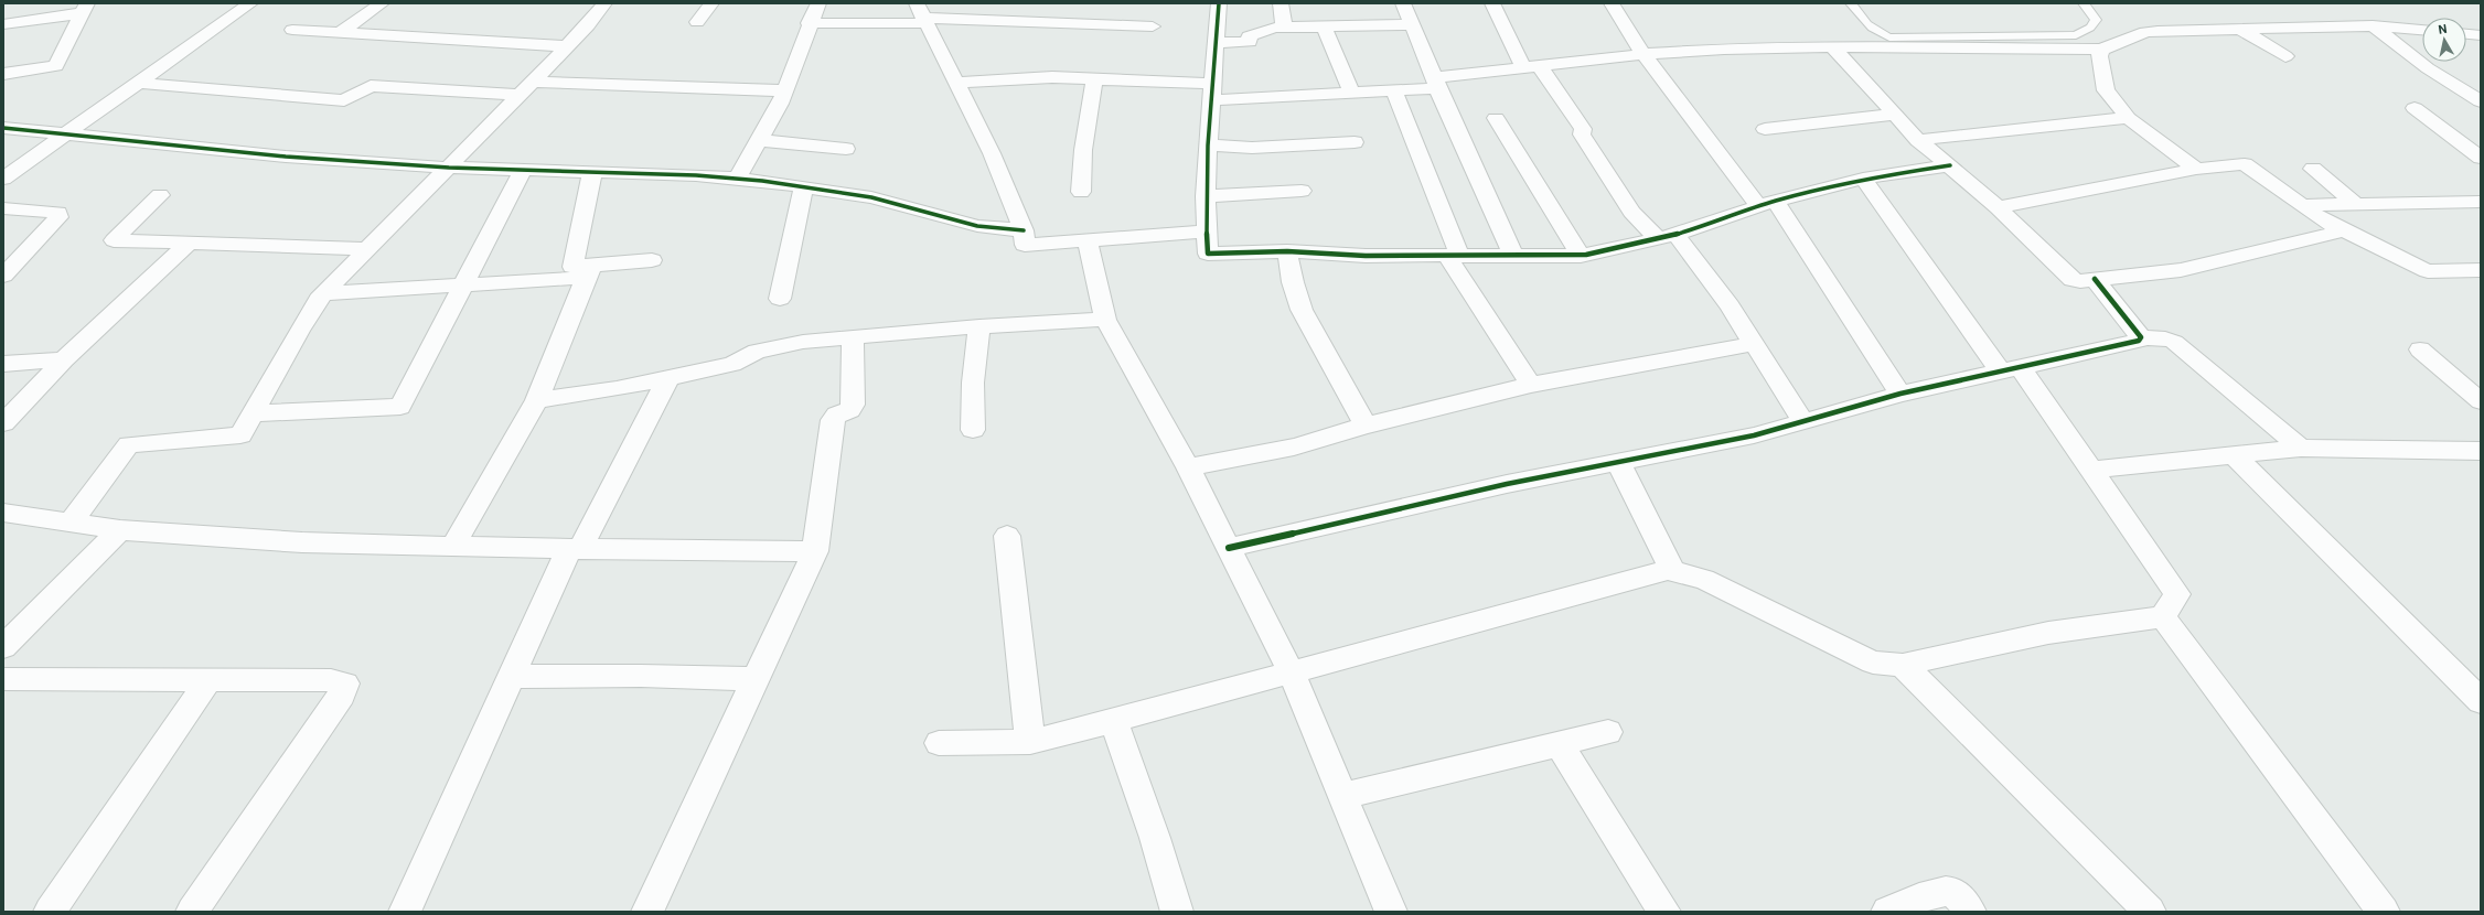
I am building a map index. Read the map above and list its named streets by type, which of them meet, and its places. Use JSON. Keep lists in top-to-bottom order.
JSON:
{
  "north": "top"
}
